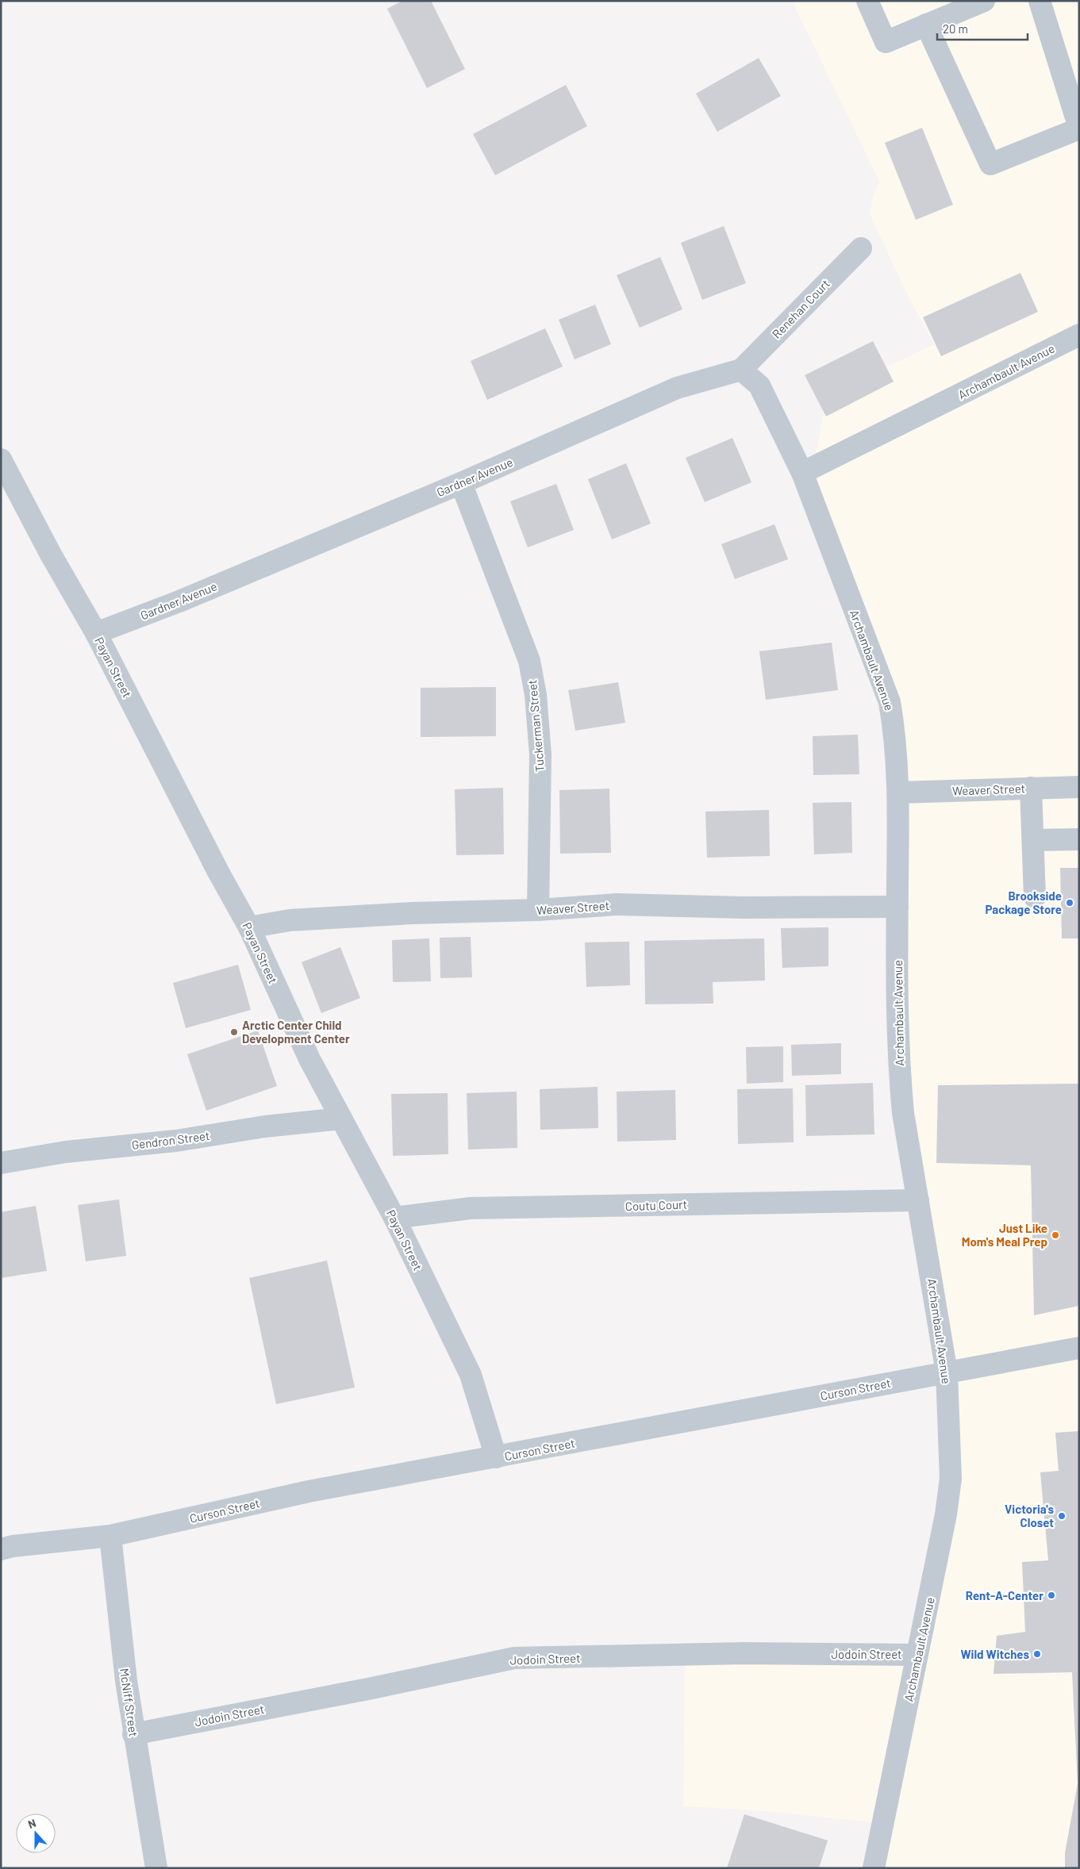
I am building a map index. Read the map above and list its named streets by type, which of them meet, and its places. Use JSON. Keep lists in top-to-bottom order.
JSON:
{
  "streets": {
    "street": [
      "Renehan Court",
      "Archambault Avenue",
      "Gardner Avenue",
      "Payan Street",
      "Tuckerman Street",
      "Weaver Street",
      "Gendron Street",
      "Coutu Court",
      "Curson Street",
      "Jodoin Street",
      "McNiff Street"
    ]
  },
  "crossings": [
    ["Renehan Court", "Gardner Avenue"],
    ["Archambault Avenue", "Weaver Street"],
    ["Archambault Avenue", "Coutu Court"],
    ["Archambault Avenue", "Curson Street"],
    ["Archambault Avenue", "Jodoin Street"],
    ["Gardner Avenue", "Payan Street"],
    ["Gardner Avenue", "Tuckerman Street"],
    ["Payan Street", "Weaver Street"],
    ["Payan Street", "Gendron Street"],
    ["Payan Street", "Coutu Court"],
    ["Payan Street", "Curson Street"],
    ["Tuckerman Street", "Weaver Street"],
    ["Curson Street", "McNiff Street"],
    ["Jodoin Street", "McNiff Street"]
  ],
  "places": [
    "Brookside Package Store",
    "Arctic Center Child Development Center",
    "Just Like Mom's Meal Prep",
    "Victoria's Closet",
    "Rent-A-Center",
    "Wild Witches"
  ],
  "scale_bar": "20 m",
  "north": "top"
}
